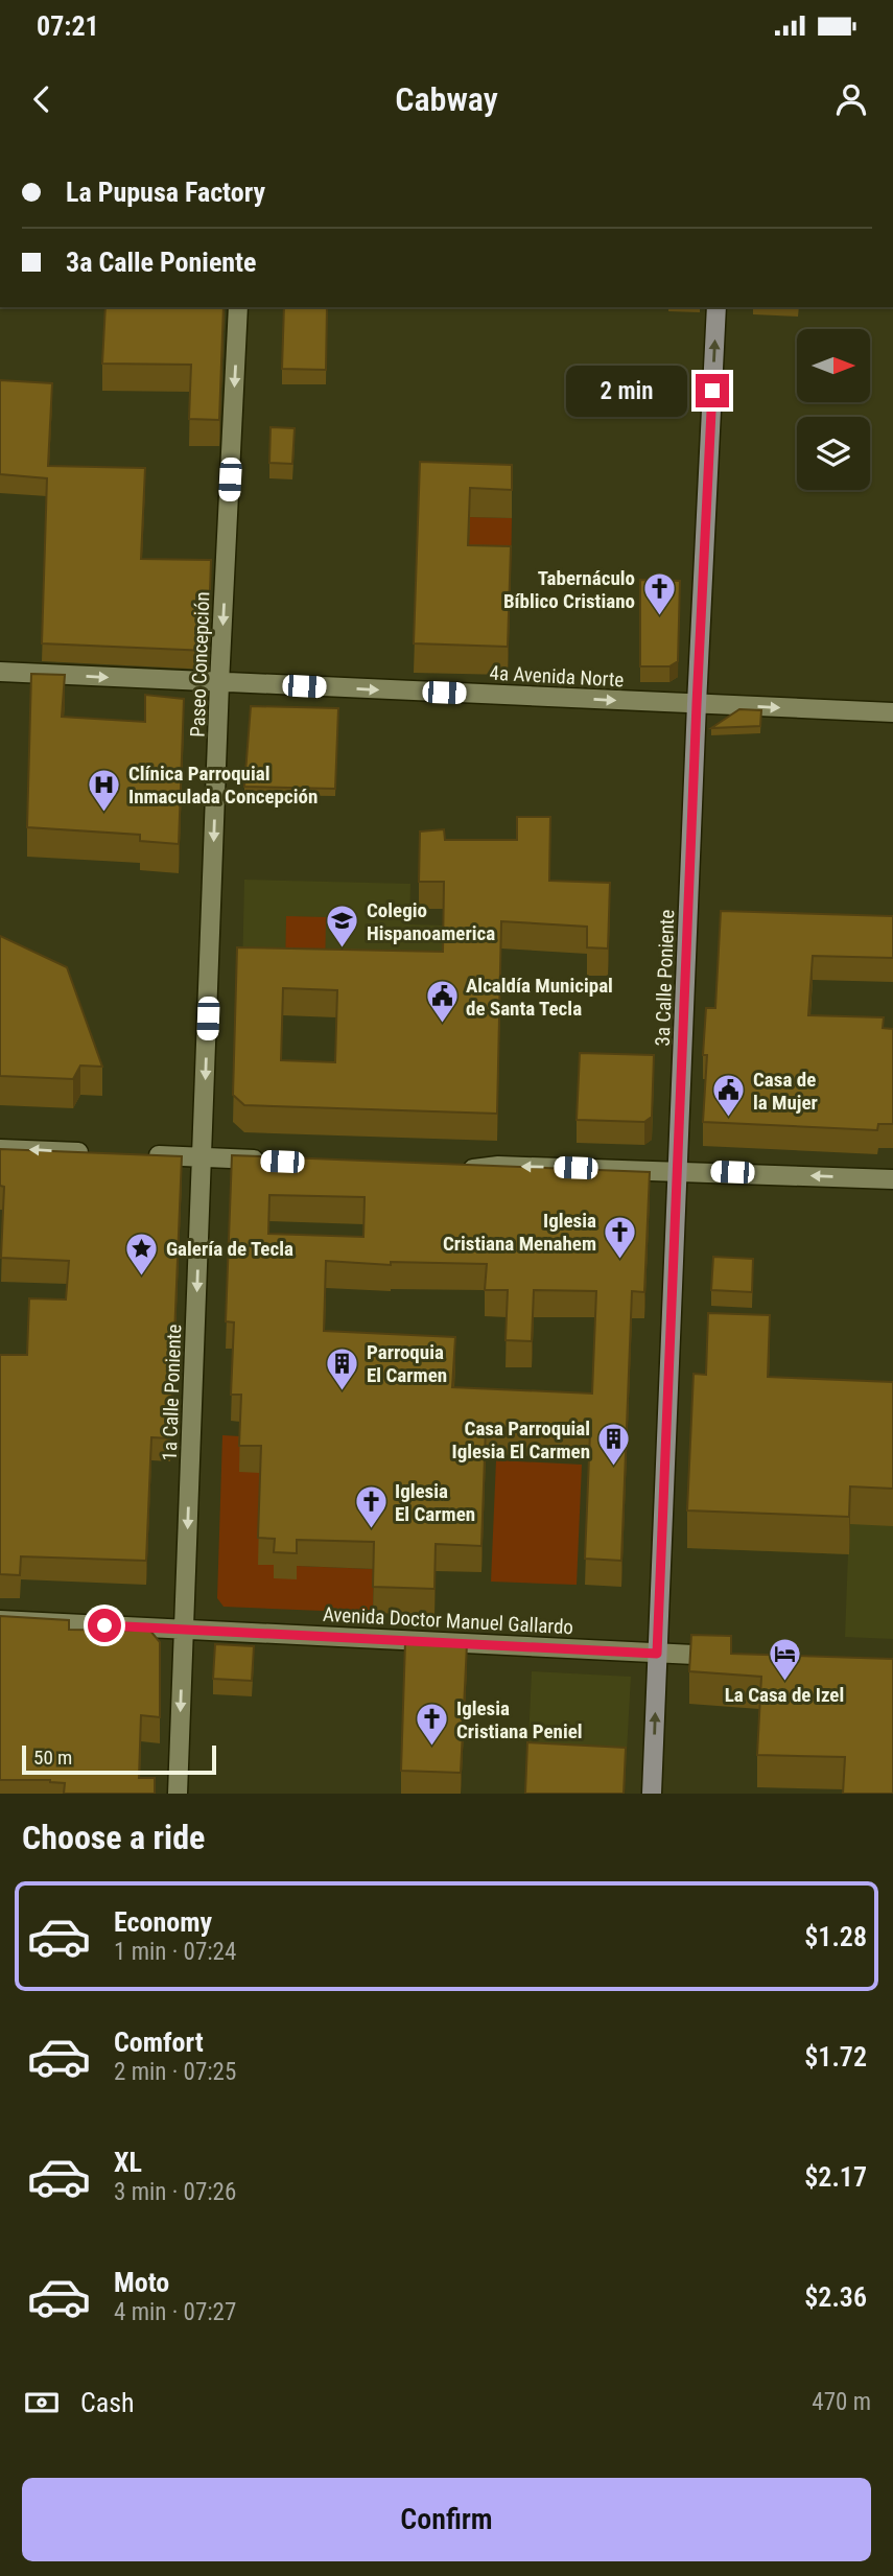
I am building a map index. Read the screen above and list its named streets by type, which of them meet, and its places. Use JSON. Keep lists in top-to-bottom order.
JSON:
{
  "streets": {
    "street": [
      "Paseo Concepción",
      "4a Avenida Norte",
      "3a Calle Poniente",
      "1a Calle Poniente",
      "Avenida Doctor Manuel Gallardo"
    ]
  },
  "crossings": [
    ["Paseo Concepción", "4a Avenida Norte"],
    ["Paseo Concepción", "1a Calle Poniente"],
    ["4a Avenida Norte", "3a Calle Poniente"],
    ["3a Calle Poniente", "Avenida Doctor Manuel Gallardo"],
    ["1a Calle Poniente", "Avenida Doctor Manuel Gallardo"]
  ],
  "one_way": [
    "Paseo Concepción",
    "4a Avenida Norte",
    "3a Calle Poniente",
    "1a Calle Poniente"
  ],
  "places": {
    "church": [
      "Tabernáculo Bíblico Cristiano",
      "Iglesia Cristiana Menahem",
      "Iglesia El Carmen",
      "Iglesia Cristiana Peniel"
    ],
    "hospital": ["Clínica Parroquial Inmaculada Concepción"],
    "school or university": ["Colegio Hispanoamerica"],
    "public building": ["Alcaldía Municipal de Santa Tecla", "Casa de la Mujer"],
    "place": ["Galería de Tecla"],
    "building": ["Parroquia El Carmen", "Casa Parroquial Iglesia El Carmen"],
    "hotel": ["La Casa de Izel"]
  },
  "scale_bar": "50 m",
  "north": "right",
  "page": {
    "status": "07:21",
    "header": "Cabway",
    "banner": ["La Pupusa Factory", "3a Calle Poniente"],
    "bubble": "2 min",
    "scale": "50 m",
    "heading": "Choose a ride",
    "list": [
      {
        "name": "Economy",
        "note": "1 min · 07:24",
        "value": "$1.28"
      },
      {
        "name": "Comfort",
        "note": "2 min · 07:25",
        "value": "$1.72"
      },
      {
        "name": "XL",
        "note": "3 min · 07:26",
        "value": "$2.17"
      },
      {
        "name": "Moto",
        "note": "4 min · 07:27",
        "value": "$2.36"
      }
    ],
    "pay": ["Cash", "470 m"],
    "buttons": "Confirm"
  }
}
